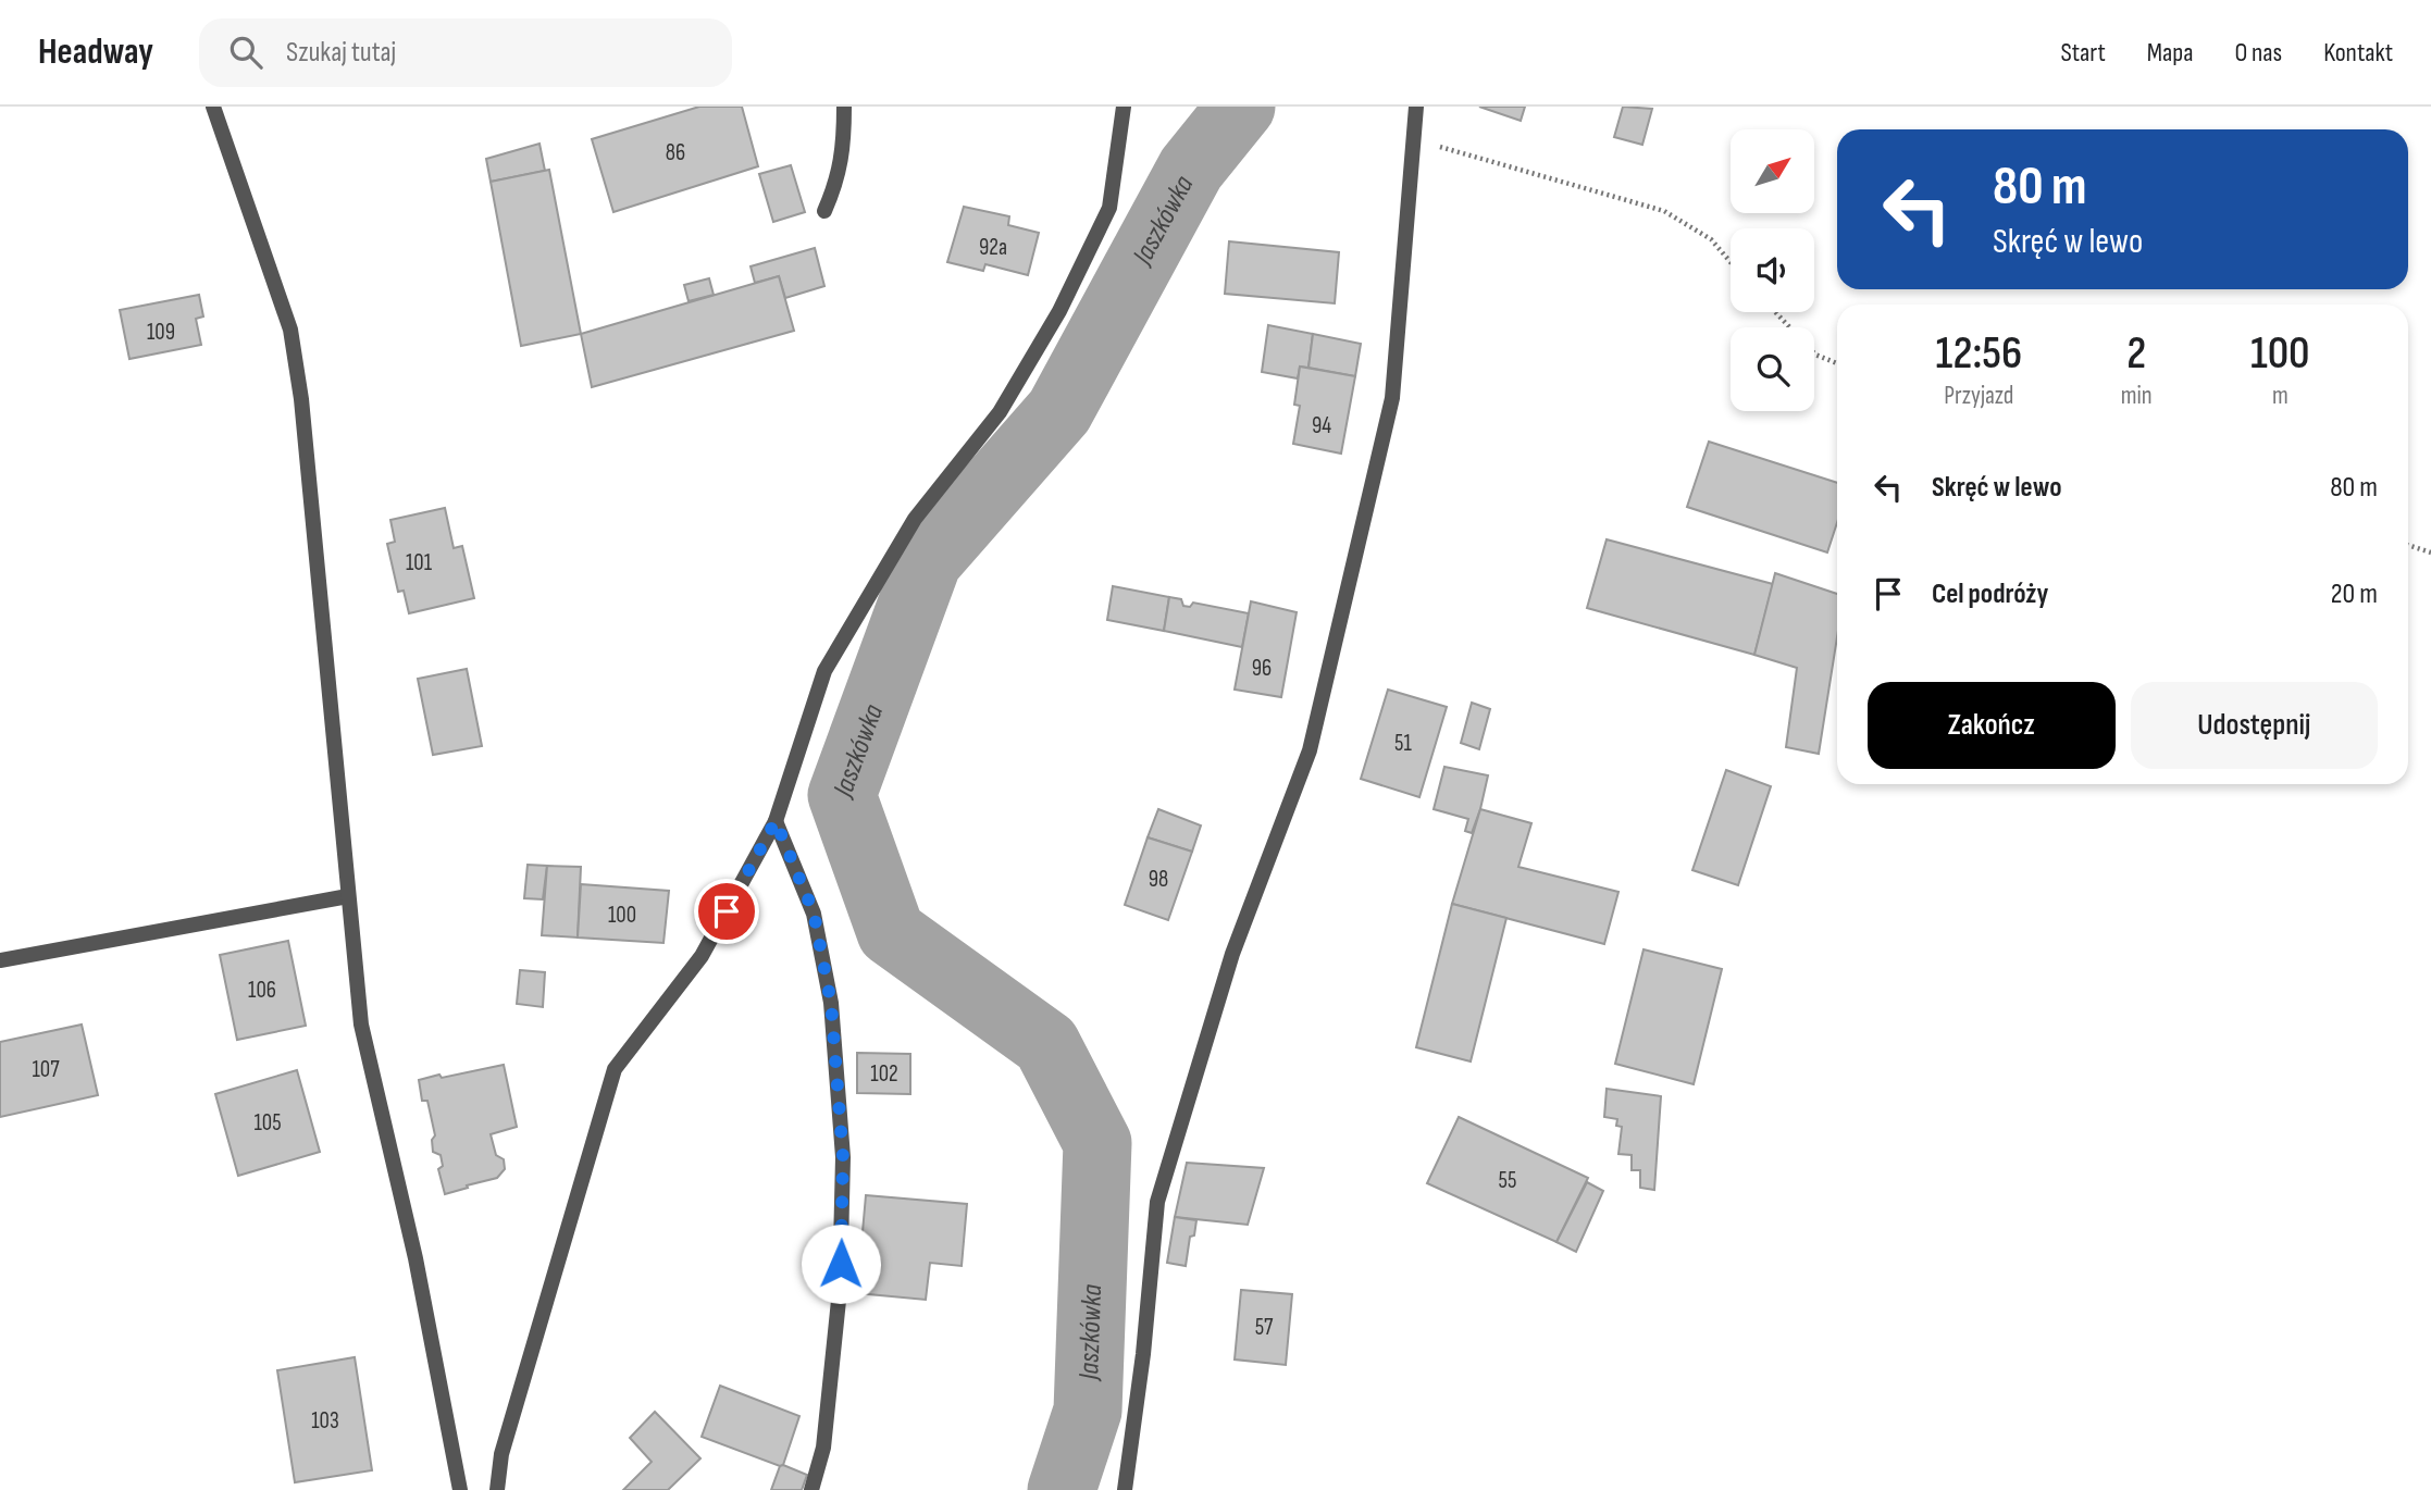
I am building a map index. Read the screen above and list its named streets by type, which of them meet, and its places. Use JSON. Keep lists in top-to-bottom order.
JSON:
{
  "water": ["Jaszkówka"],
  "house_numbers": [
    "86",
    "92a",
    "109",
    "94",
    "101",
    "96",
    "51",
    "98",
    "100",
    "106",
    "107",
    "102",
    "105",
    "55",
    "57",
    "103"
  ],
  "north": "top right",
  "page": {
    "header": "Headway",
    "search": "Szukaj tutaj",
    "nav": [
      "Start",
      "Mapa",
      "O nas",
      "Kontakt"
    ],
    "turn": ["80 m", "Skręć w lewo"],
    "eta": [
      "12:56",
      "Przyjazd",
      "2",
      "min",
      "100",
      "m"
    ],
    "list": [
      {
        "name": "Skręć w lewo",
        "value": "80 m"
      },
      {
        "name": "Cel podróży",
        "value": "20 m"
      }
    ],
    "buttons": ["Zakończ", "Udostępnij"]
  }
}
